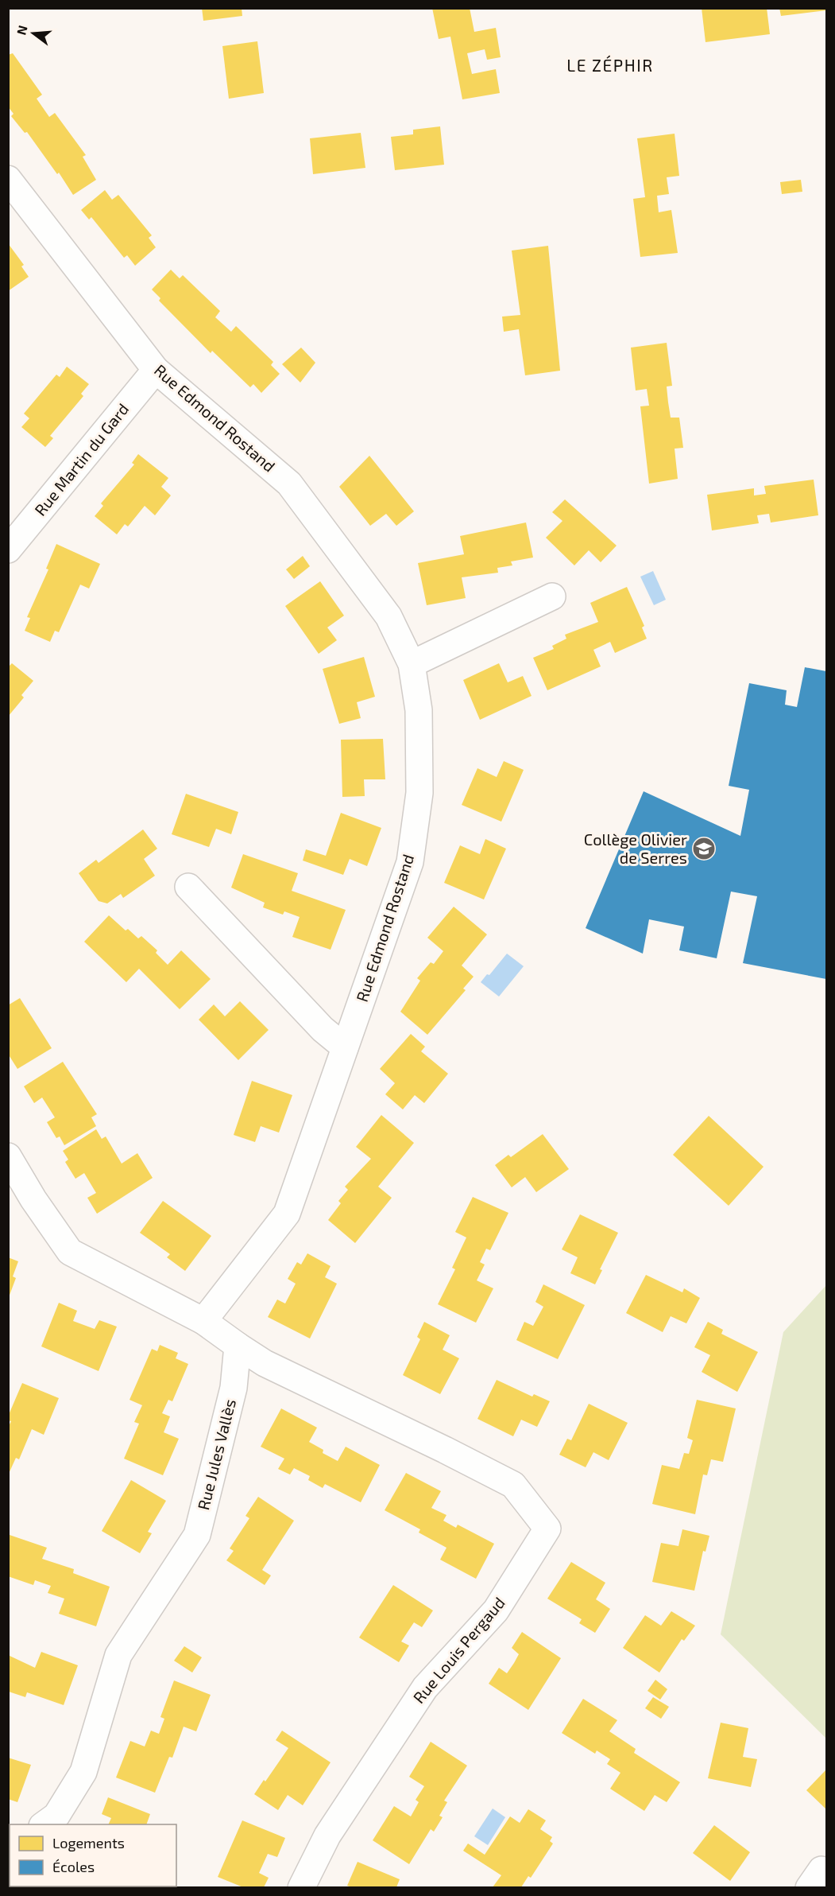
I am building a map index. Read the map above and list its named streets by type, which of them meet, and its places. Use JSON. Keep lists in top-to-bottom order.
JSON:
{
  "streets": {
    "street": [
      "Rue Edmond Rostand",
      "Rue Martin du Gard",
      "Rue Jules Vallès",
      "Rue Louis Pergaud"
    ]
  },
  "crossings": [
    ["Rue Edmond Rostand", "Rue Martin du Gard"],
    ["Rue Jules Vallès", "Rue Louis Pergaud"]
  ],
  "districts": ["LE ZÉPHIR"],
  "places": {
    "school or university": ["Collège Olivier de Serres"]
  },
  "legend": ["Logements", "Écoles"],
  "north": "left"
}
